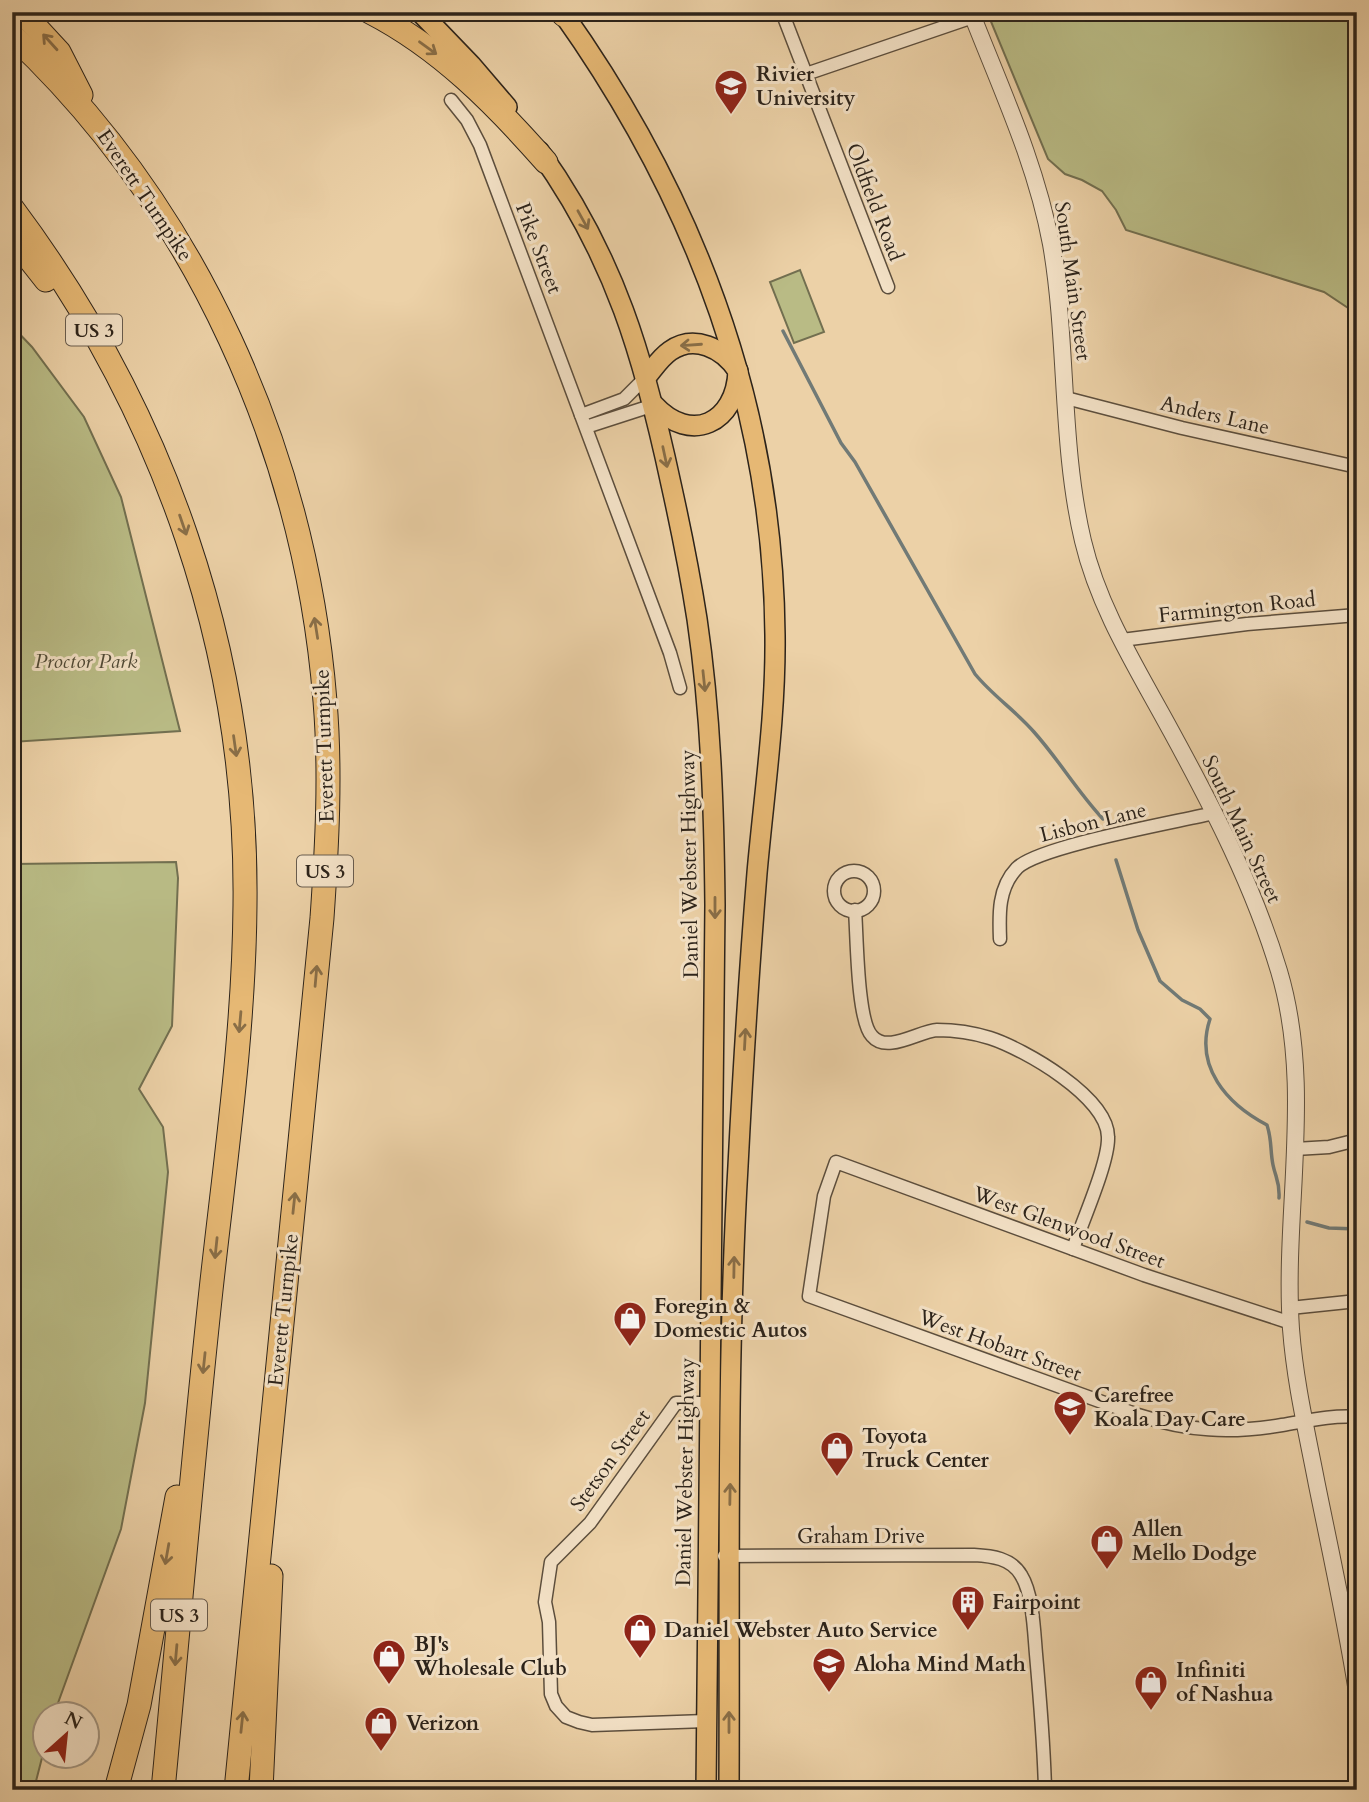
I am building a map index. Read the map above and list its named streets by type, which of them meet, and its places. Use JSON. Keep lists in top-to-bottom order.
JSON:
{
  "streets": {
    "highway": ["Everett Turnpike", "US 3"],
    "main road": ["Daniel Webster Highway"],
    "street": [
      "Oldfield Road",
      "Pike Street",
      "South Main Street",
      "Anders Lane",
      "Farmington Road",
      "Lisbon Lane",
      "West Glenwood Street",
      "West Hobart Street",
      "Stetson Street",
      "Graham Drive"
    ]
  },
  "crossings": [
    ["South Main Street", "Anders Lane"],
    ["South Main Street", "Farmington Road"],
    ["South Main Street", "Lisbon Lane"],
    ["South Main Street", "West Glenwood Street"],
    ["South Main Street", "West Hobart Street"],
    ["Daniel Webster Highway", "Stetson Street"],
    ["Daniel Webster Highway", "Graham Drive"],
    ["West Glenwood Street", "West Hobart Street"]
  ],
  "parks": ["Proctor Park"],
  "places": {
    "school or university": ["Rivier University", "Carefree Koala Day Care", "Aloha Mind Math"],
    "shop": [
      "Foregin & Domestic Autos",
      "Toyota Truck Center",
      "Allen Mello Dodge",
      "Daniel Webster Auto Service",
      "BJ's Wholesale Club",
      "Infiniti of Nashua",
      "Verizon"
    ],
    "building": ["Fairpoint"]
  },
  "north": "top right"
}
